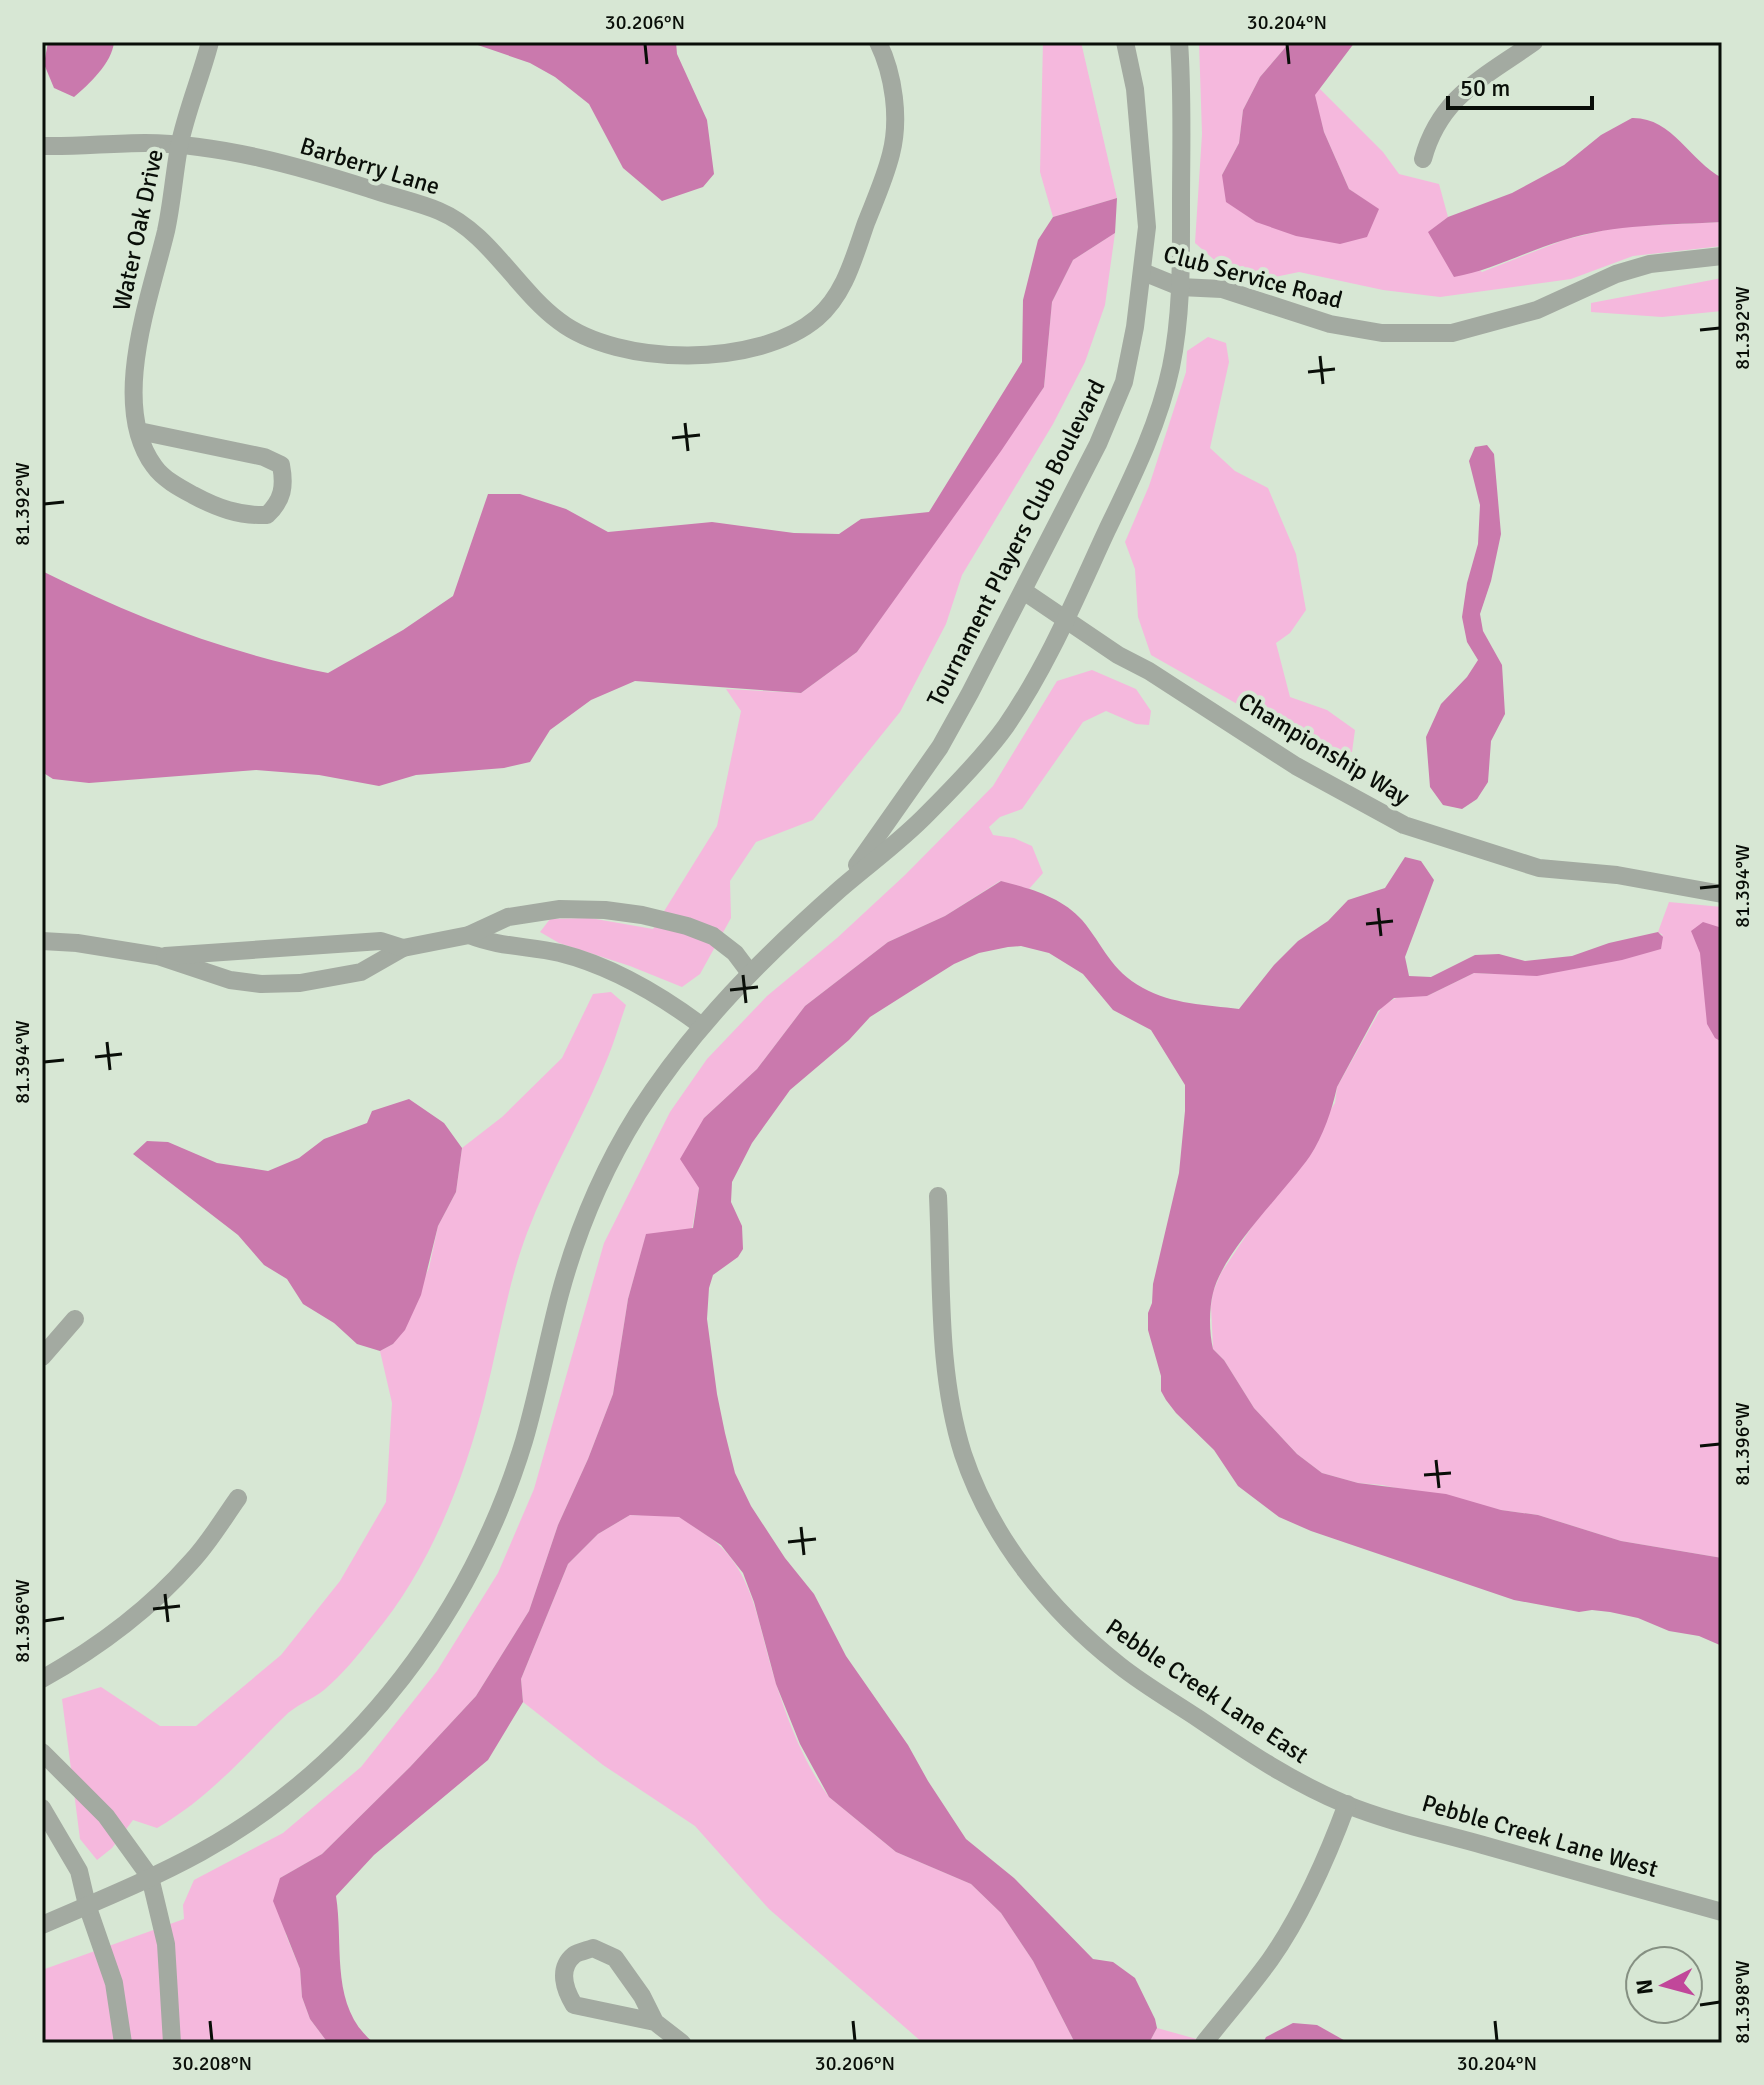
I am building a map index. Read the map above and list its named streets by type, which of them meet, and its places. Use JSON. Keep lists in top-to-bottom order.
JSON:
{
  "streets": {
    "street": [
      "Barberry Lane",
      "Water Oak Drive",
      "Club Service Road",
      "Tournament Players Club Boulevard",
      "Championship Way",
      "Pebble Creek Lane East",
      "Pebble Creek Lane West"
    ]
  },
  "crossings": [
    ["Barberry Lane", "Water Oak Drive"],
    ["Club Service Road", "Tournament Players Club Boulevard"],
    ["Tournament Players Club Boulevard", "Championship Way"],
    ["Pebble Creek Lane East", "Pebble Creek Lane West"]
  ],
  "scale_bar": "50 m",
  "north": "left",
  "coordinates": [
    "30.206°N",
    "30.204°N",
    "81.392°W",
    "81.394°W",
    "81.396°W",
    "81.398°W",
    "30.208°N"
  ]
}
